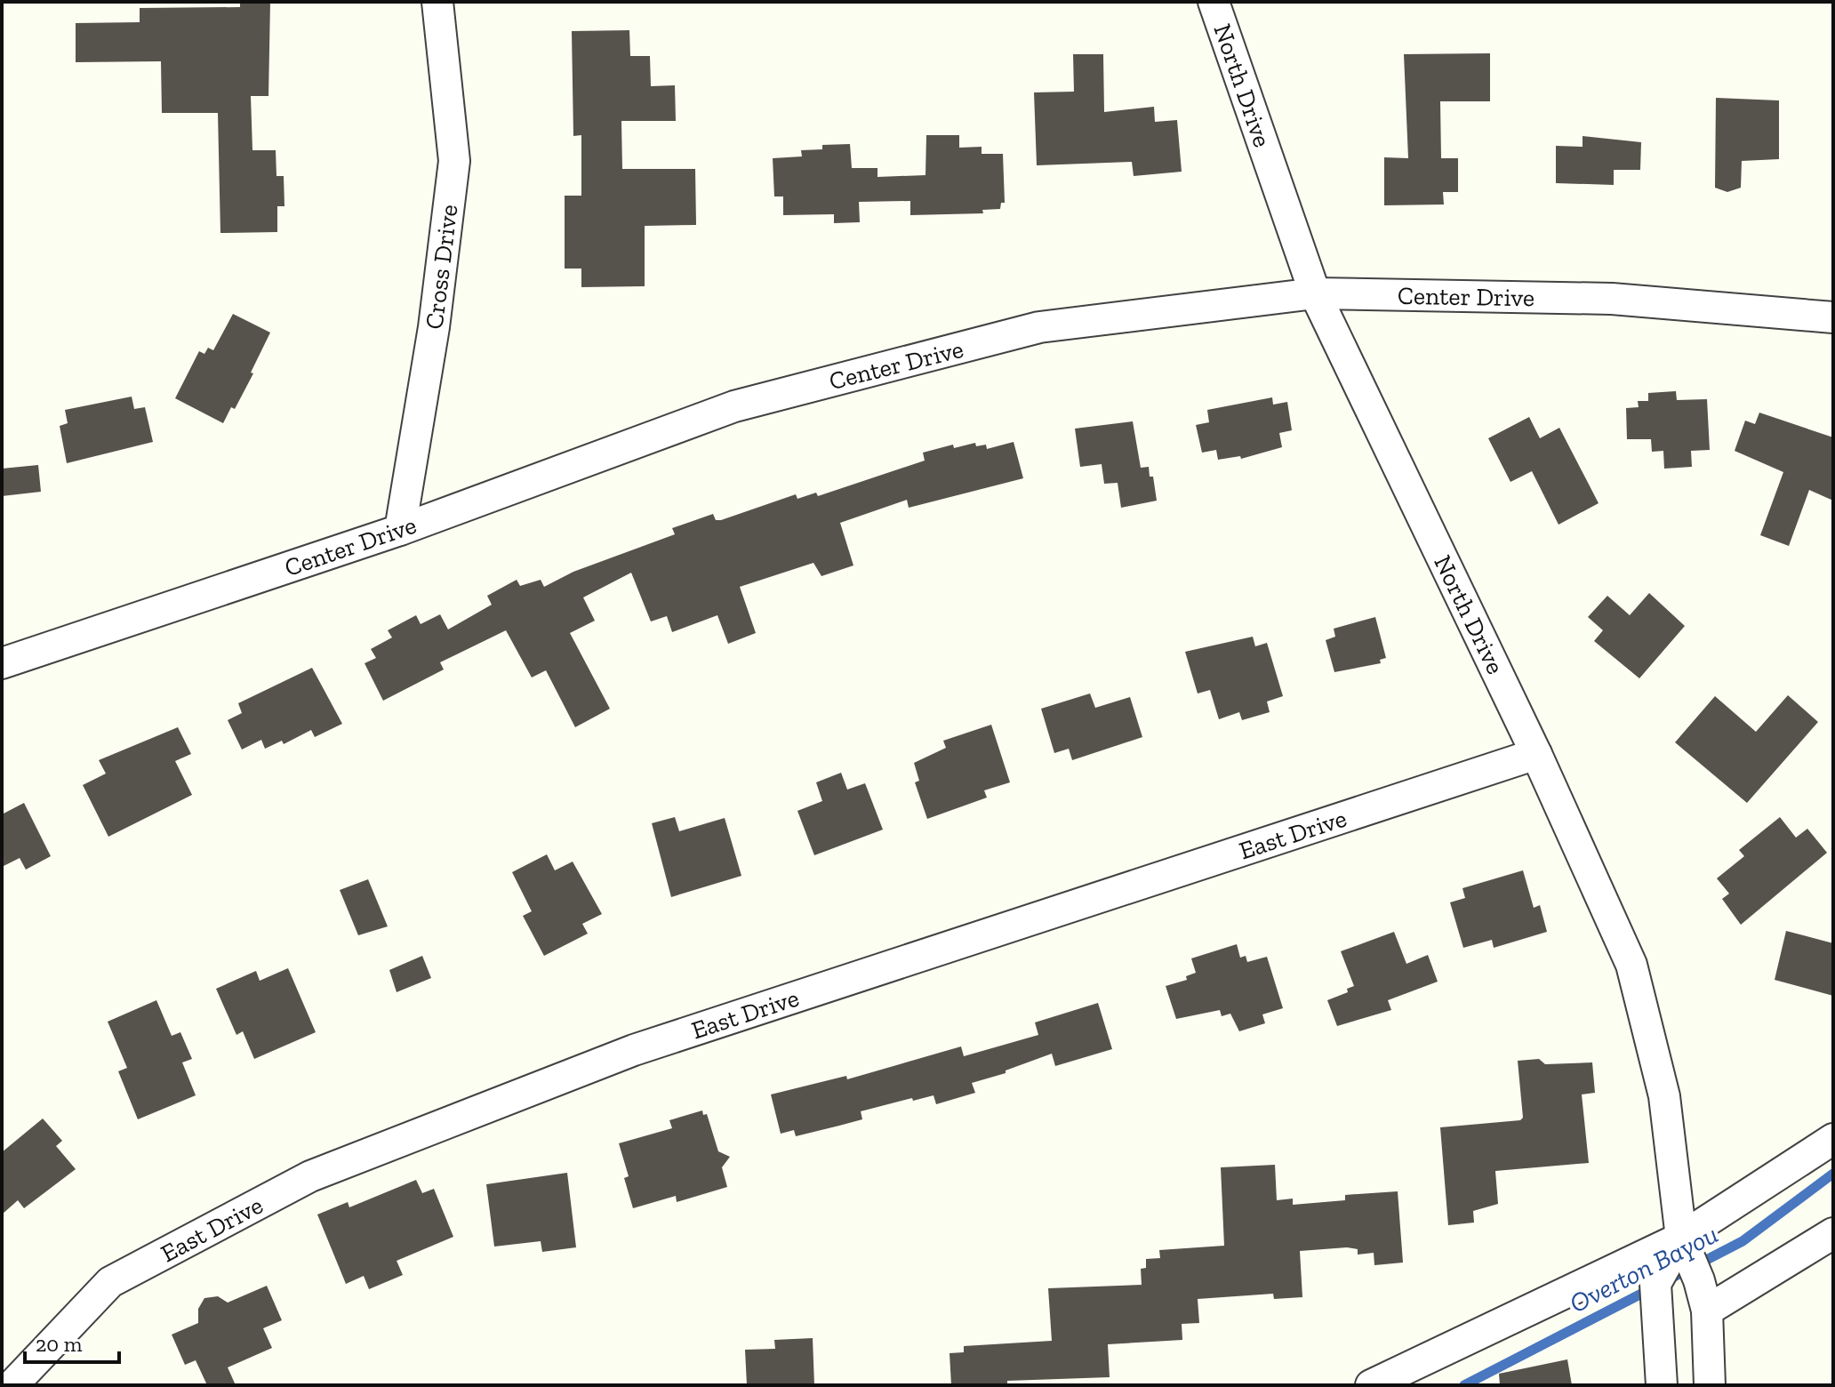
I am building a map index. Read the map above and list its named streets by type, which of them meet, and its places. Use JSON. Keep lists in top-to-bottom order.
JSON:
{
  "streets": {
    "street": [
      "North Drive",
      "Cross Drive",
      "Center Drive",
      "East Drive"
    ]
  },
  "crossings": [
    ["North Drive", "Center Drive"],
    ["North Drive", "East Drive"],
    ["Cross Drive", "Center Drive"]
  ],
  "water": ["Overton Bayou"],
  "scale_bar": "20 m"
}
